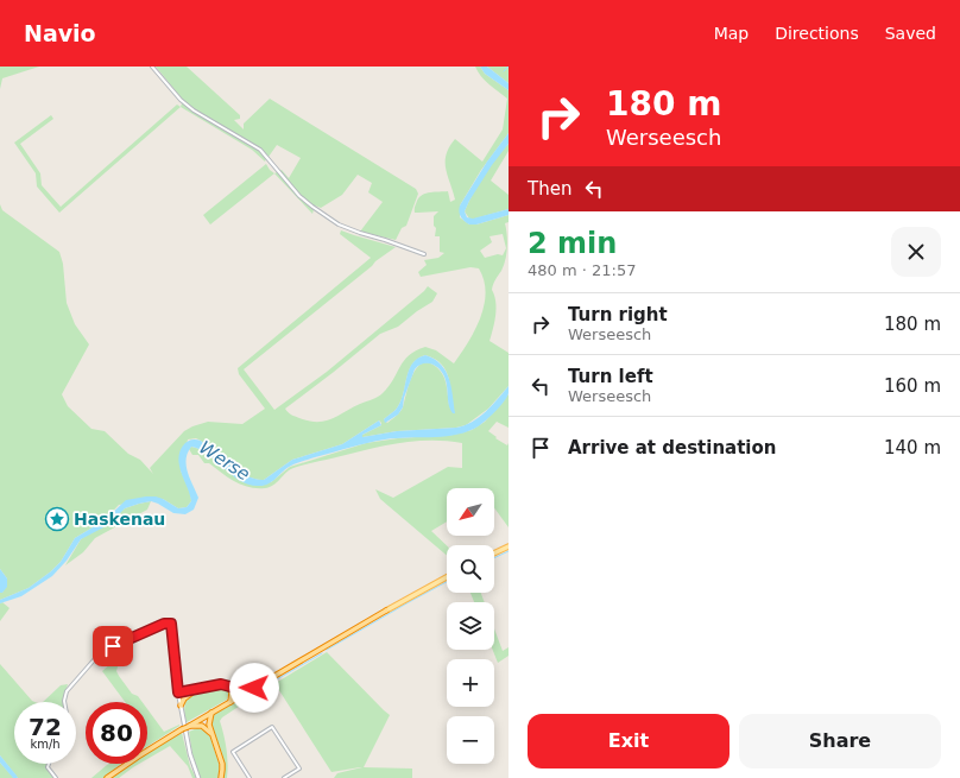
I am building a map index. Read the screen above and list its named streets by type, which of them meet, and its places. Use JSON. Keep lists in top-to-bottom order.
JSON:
{
  "water": ["Werse"],
  "places": {
    "place": ["Haskenau"]
  },
  "north": "bottom left",
  "page": {
    "header": "Navio",
    "nav": ["Map", "Directions", "Saved"],
    "turn": ["180 m", "Werseesch"],
    "then": "Then",
    "heading": ["2 min", "480 m · 21:57"],
    "list": [
      {
        "name": "Turn right",
        "note": "Werseesch",
        "value": "180 m"
      },
      {
        "name": "Turn left",
        "note": "Werseesch",
        "value": "160 m"
      },
      {
        "name": "Arrive at destination",
        "value": "140 m"
      }
    ],
    "map_buttons": ["+", "−"],
    "speed": "72 km/h",
    "limit": "80",
    "buttons": ["Exit", "Share"]
  }
}
